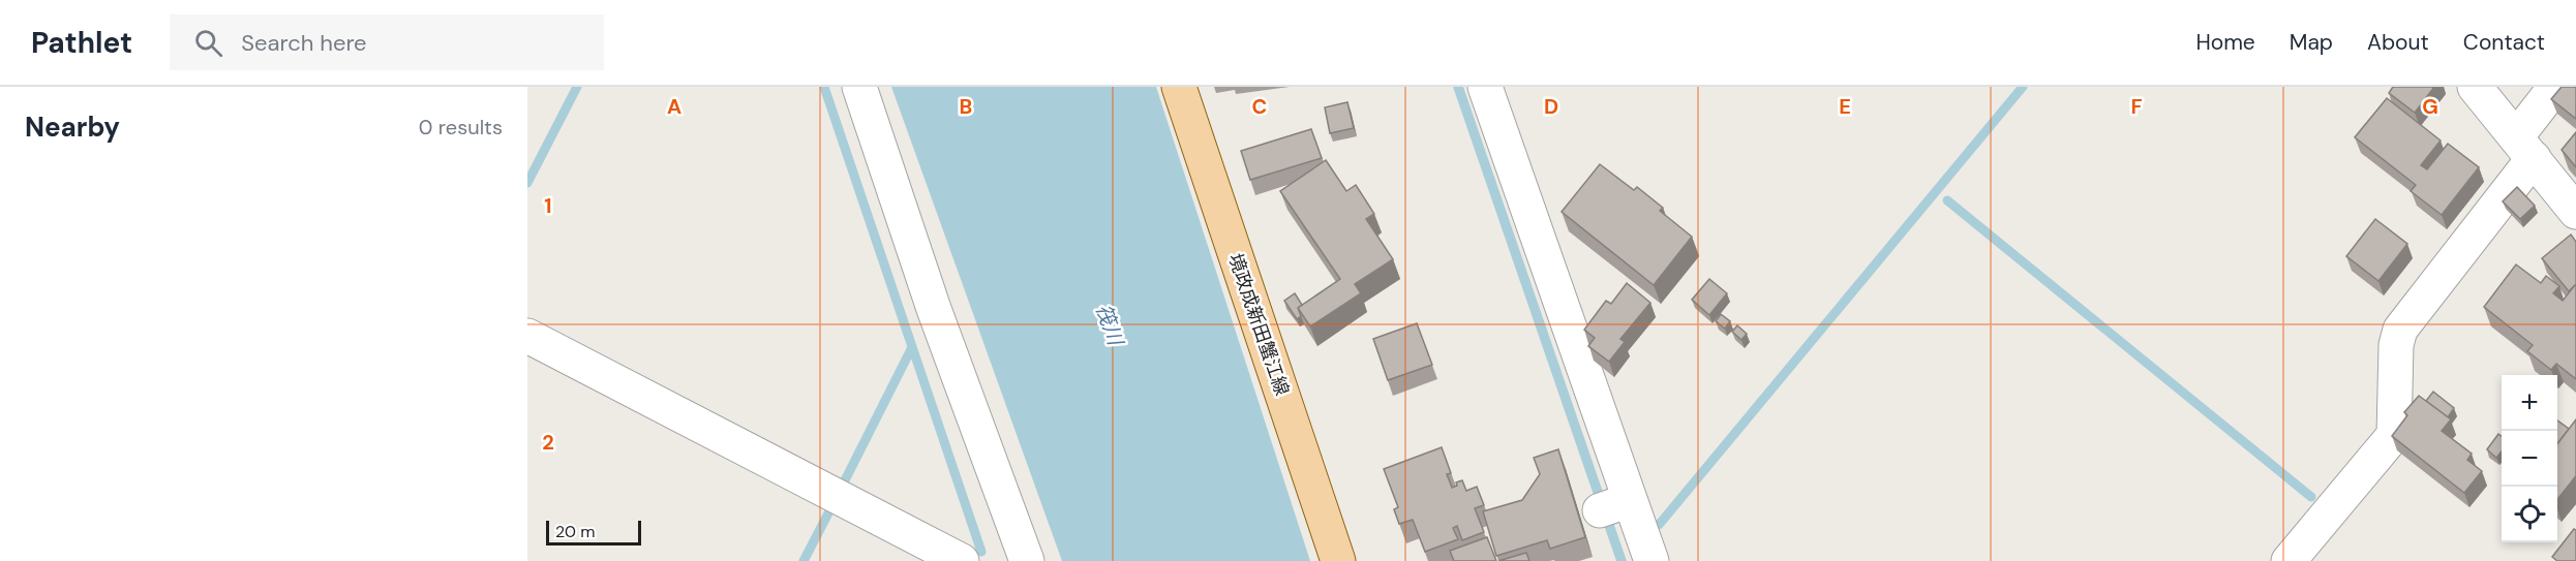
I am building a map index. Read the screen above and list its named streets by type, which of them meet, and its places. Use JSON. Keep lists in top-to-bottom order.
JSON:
{
  "streets": {
    "main road": ["境政成新田蟹江線"]
  },
  "water": ["筏川"],
  "scale_bar": "20 m",
  "page": {
    "header": "Pathlet",
    "search": "Search here",
    "nav": [
      "Home",
      "Map",
      "About",
      "Contact"
    ],
    "heading": ["Nearby", "0 results"],
    "map_buttons": ["+", "−"],
    "scale": "20 m"
  },
  "grid": {
    "columns": [
      "A",
      "B",
      "C",
      "D",
      "E",
      "F",
      "G"
    ],
    "rows": ["1", "2"]
  }
}
